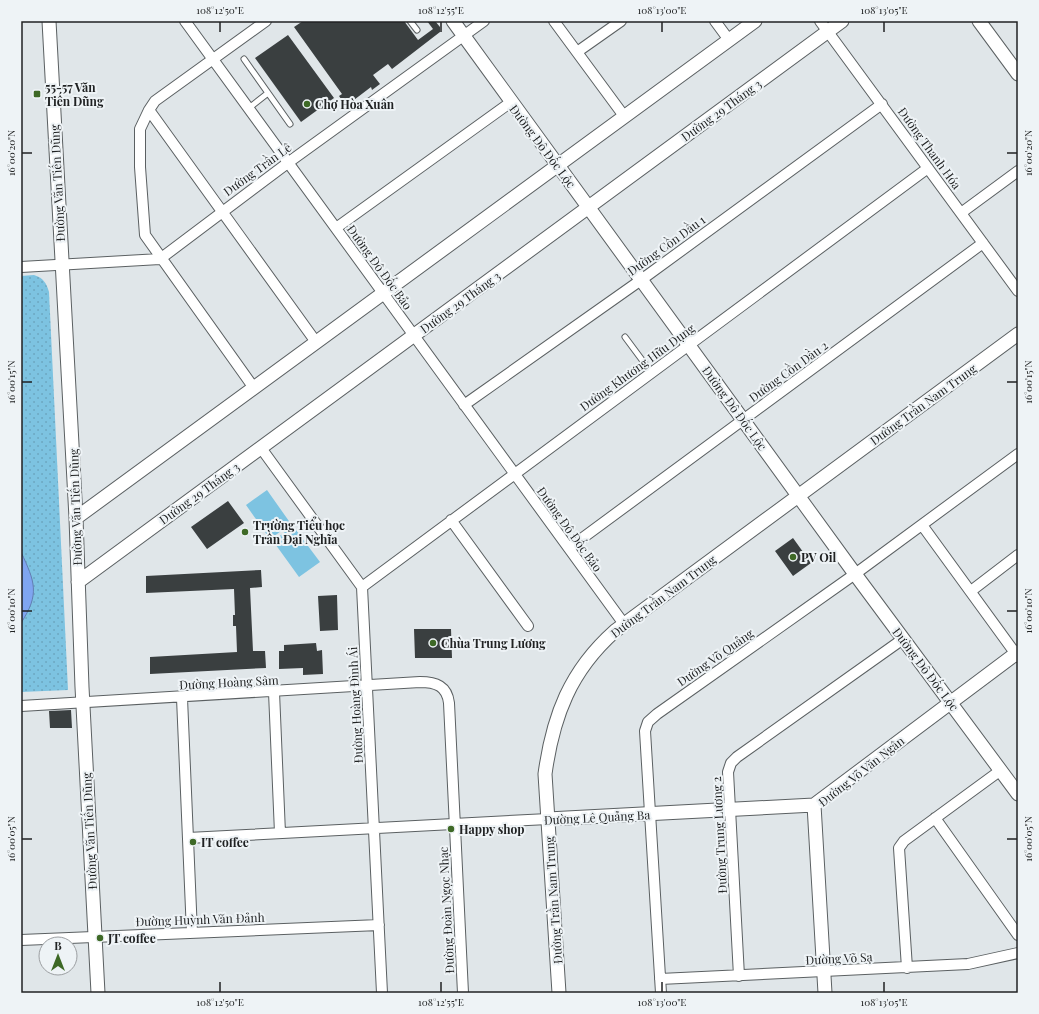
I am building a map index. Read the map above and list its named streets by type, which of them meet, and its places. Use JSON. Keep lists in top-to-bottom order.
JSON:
{
  "streets": {
    "street": [
      "Đường 29 Tháng 3",
      "Đường Đô Đốc Lộc",
      "Đường Thanh Hóa",
      "Đường Trần Lê",
      "Đường Văn Tiến Dũng",
      "Đường Cồn Dầu 1",
      "Đường Đô Đốc Bảo",
      "Đường Khương Hữu Dụng",
      "Đường Cồn Dầu 2",
      "Đường Trần Nam Trung",
      "Đường Võ Quảng",
      "Đường Hoàng Sâm",
      "Đường Hoàng Đình Ái",
      "Đường Võ Văn Ngân",
      "Đường Lê Quảng Ba",
      "Đường Trung Lương 2",
      "Đường Đoàn Ngọc Nhạc",
      "Đường Huỳnh Văn Đảnh",
      "Đường Võ Sạ"
    ]
  },
  "crossings": [
    ["Đường 29 Tháng 3", "Đường Đô Đốc Lộc"],
    ["Đường 29 Tháng 3", "Đường Thanh Hóa"],
    ["Đường 29 Tháng 3", "Đường Văn Tiến Dũng"],
    ["Đường 29 Tháng 3", "Đường Đô Đốc Bảo"],
    ["Đường Đô Đốc Lộc", "Đường Trần Lê"],
    ["Đường Đô Đốc Lộc", "Đường Cồn Dầu 1"],
    ["Đường Đô Đốc Lộc", "Đường Khương Hữu Dụng"],
    ["Đường Đô Đốc Lộc", "Đường Cồn Dầu 2"],
    ["Đường Đô Đốc Lộc", "Đường Trần Nam Trung"],
    ["Đường Đô Đốc Lộc", "Đường Võ Quảng"],
    ["Đường Đô Đốc Lộc", "Đường Võ Văn Ngân"],
    ["Đường Đô Đốc Lộc", "Đường Trung Lương 2"],
    ["Đường Thanh Hóa", "Đường Cồn Dầu 1"],
    ["Đường Thanh Hóa", "Đường Khương Hữu Dụng"],
    ["Đường Thanh Hóa", "Đường Cồn Dầu 2"],
    ["Đường Trần Lê", "Đường Đô Đốc Bảo"],
    ["Đường Văn Tiến Dũng", "Đường Hoàng Sâm"],
    ["Đường Văn Tiến Dũng", "Đường Huỳnh Văn Đảnh"],
    ["Đường Cồn Dầu 1", "Đường Đô Đốc Bảo"],
    ["Đường Đô Đốc Bảo", "Đường Khương Hữu Dụng"],
    ["Đường Đô Đốc Bảo", "Đường Cồn Dầu 2"],
    ["Đường Đô Đốc Bảo", "Đường Trần Nam Trung"],
    ["Đường Khương Hữu Dụng", "Đường Hoàng Đình Ái"],
    ["Đường Trần Nam Trung", "Đường Lê Quảng Ba"],
    ["Đường Võ Quảng", "Đường Lê Quảng Ba"],
    ["Đường Võ Quảng", "Đường Võ Sạ"],
    ["Đường Hoàng Sâm", "Đường Hoàng Đình Ái"],
    ["Đường Hoàng Sâm", "Đường Đoàn Ngọc Nhạc"],
    ["Đường Hoàng Đình Ái", "Đường Lê Quảng Ba"],
    ["Đường Hoàng Đình Ái", "Đường Huỳnh Văn Đảnh"],
    ["Đường Võ Văn Ngân", "Đường Lê Quảng Ba"],
    ["Đường Võ Văn Ngân", "Đường Võ Sạ"],
    ["Đường Lê Quảng Ba", "Đường Trung Lương 2"],
    ["Đường Lê Quảng Ba", "Đường Đoàn Ngọc Nhạc"],
    ["Đường Trung Lương 2", "Đường Võ Sạ"]
  ],
  "places": {
    "transit": ["55-57 Văn Tiến Dũng"],
    "other": [
      "Chợ Hòa Xuân",
      "Trường Tiểu học Trần Đại Nghĩa",
      "PV Oil",
      "Chùa Trung Lương",
      "Happy shop",
      "IT coffee",
      "JT coffee"
    ]
  },
  "north": "top",
  "coordinates": [
    "108°12'50\"E",
    "108°12'55\"E",
    "108°13'00\"E",
    "108°13'05\"E",
    "16°00'20\"N",
    "16°00'15\"N",
    "16°00'10\"N",
    "16°00'05\"N"
  ]
}
